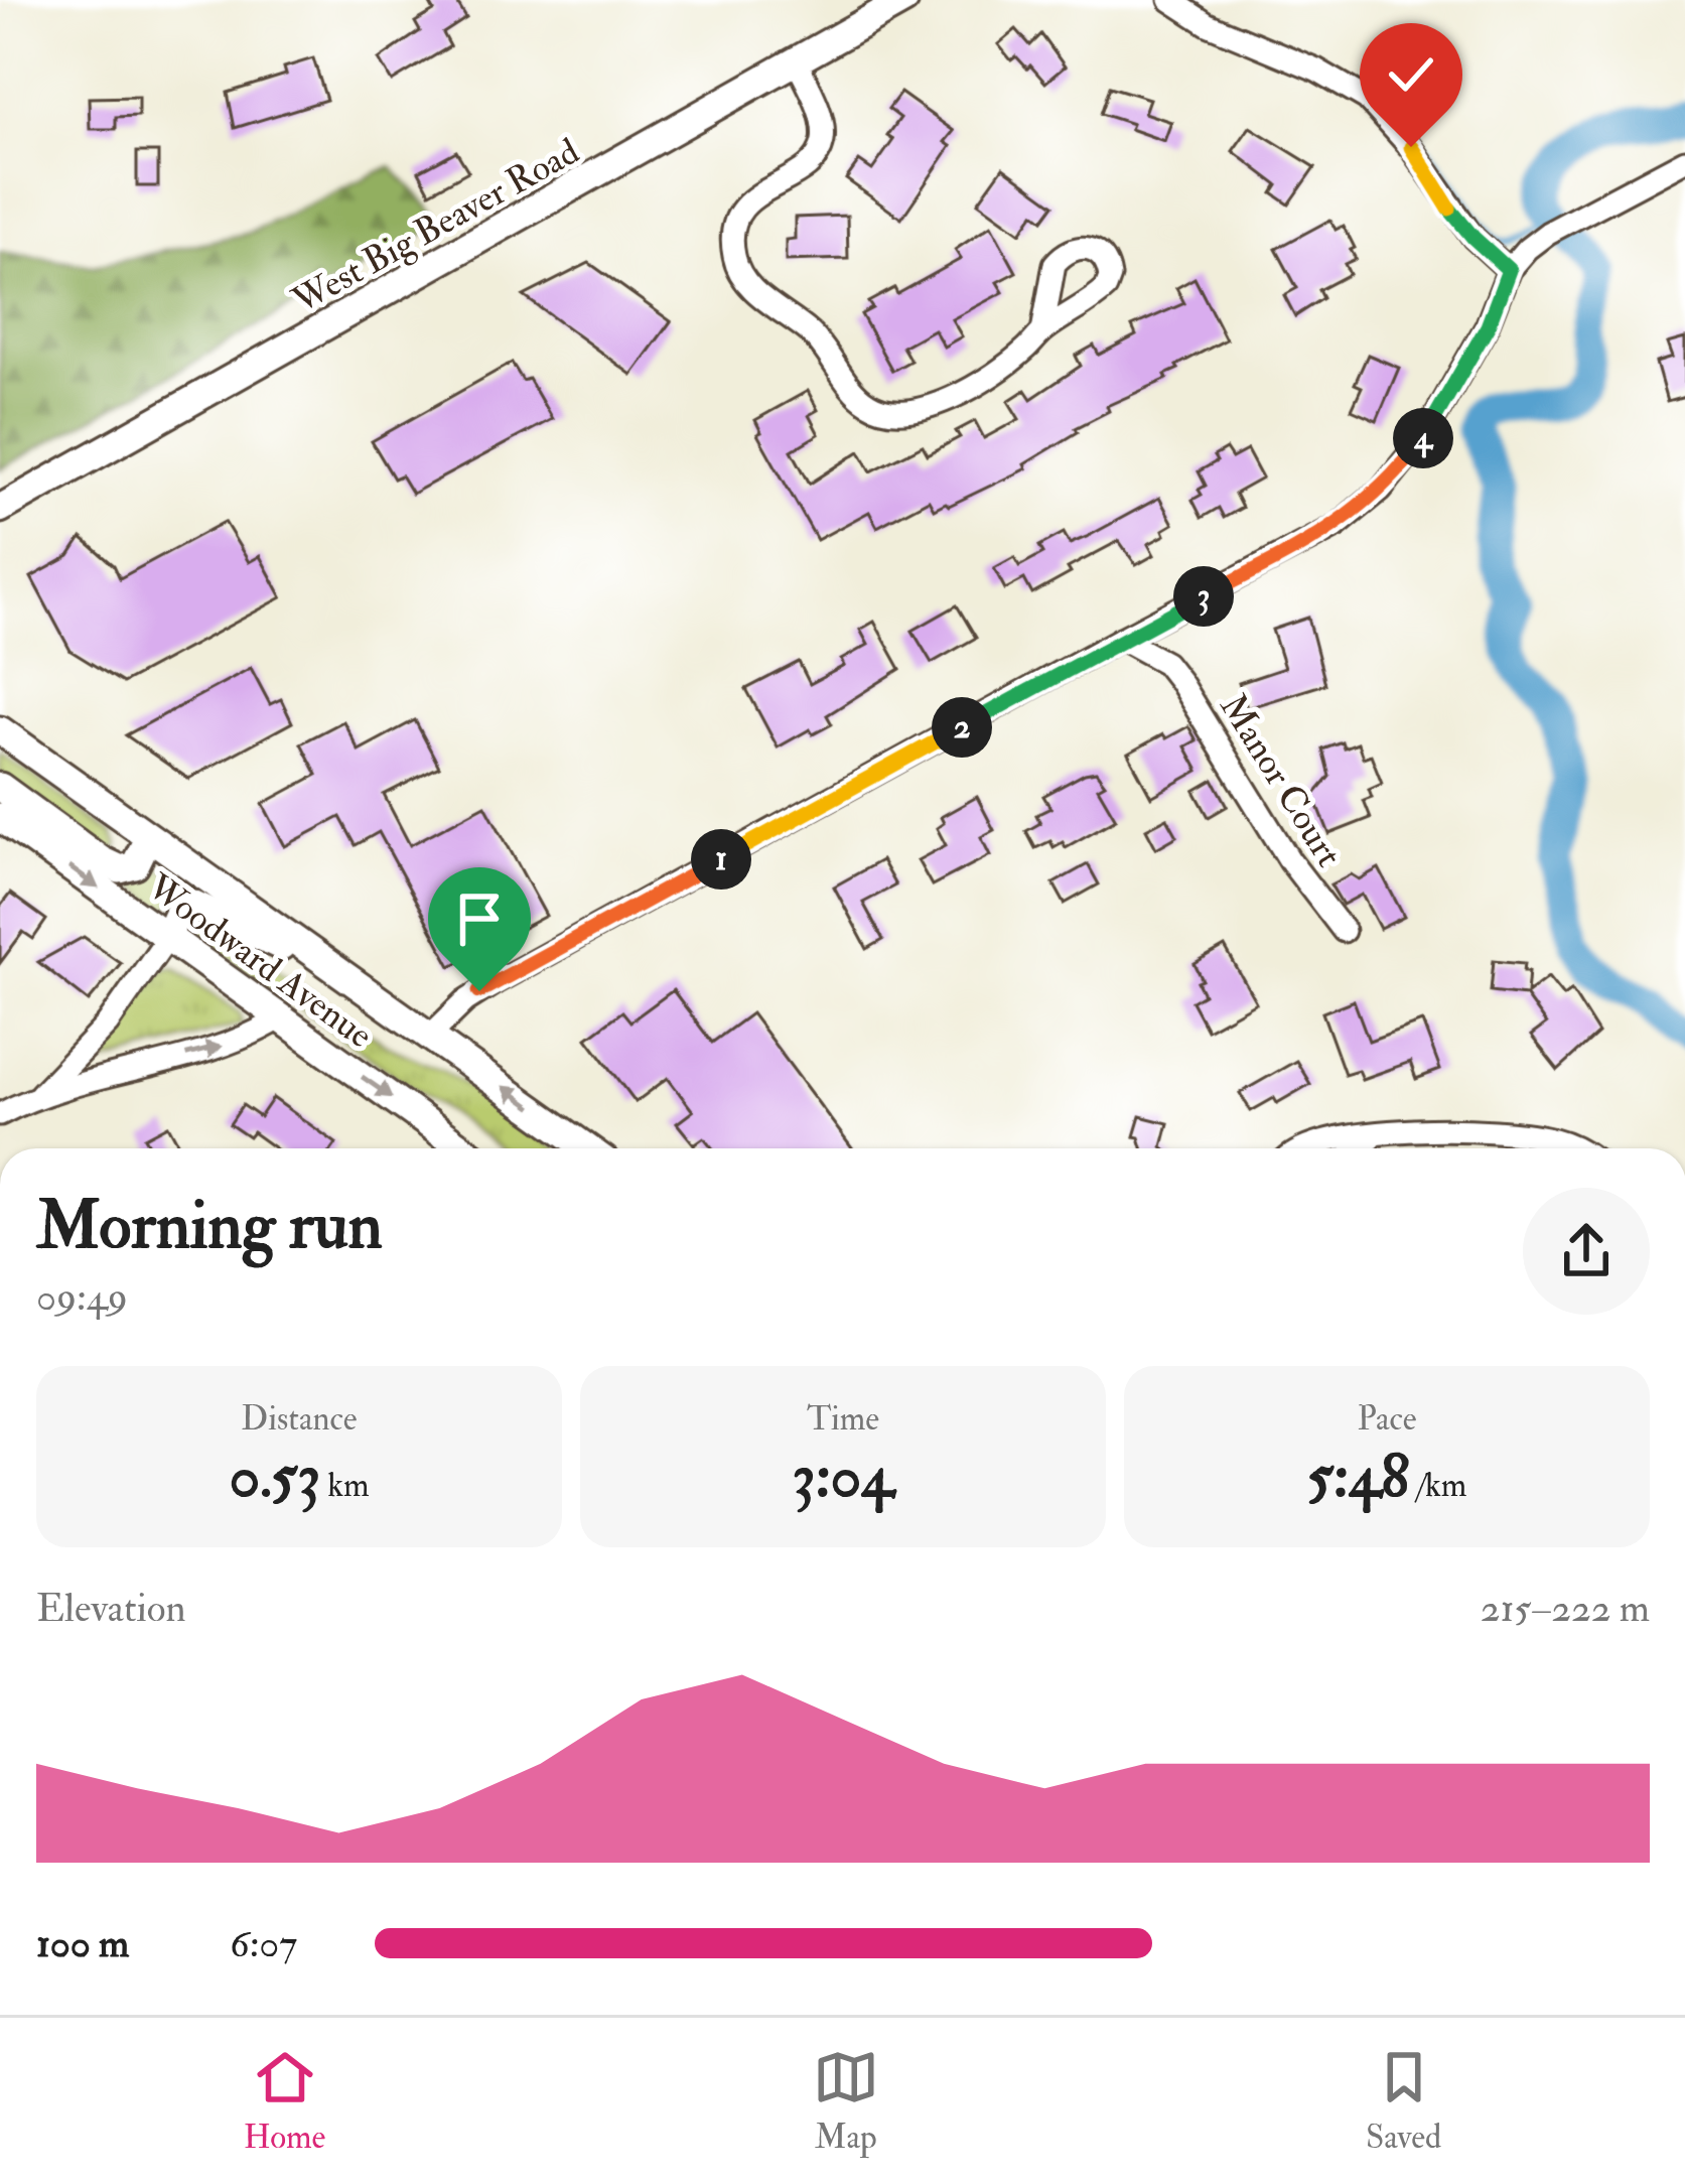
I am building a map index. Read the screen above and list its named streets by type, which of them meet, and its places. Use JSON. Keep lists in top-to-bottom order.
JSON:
{
  "streets": {
    "main road": ["West Big Beaver Road", "Woodward Avenue"],
    "street": ["Manor Court"]
  },
  "page": {
    "pins": [
      "4",
      "3",
      "2",
      "1"
    ],
    "heading": ["Morning run", "09:49"],
    "stats": [
      ["Distance", "0.53 km"],
      ["Time", "3:04"],
      ["Pace", "5:48 /km"]
    ],
    "chart": ["Elevation", "215–222 m"],
    "list": [
      {
        "name": "100 m",
        "note": "6:07"
      }
    ],
    "tabs": ["Home", "Map", "Saved"]
  }
}
